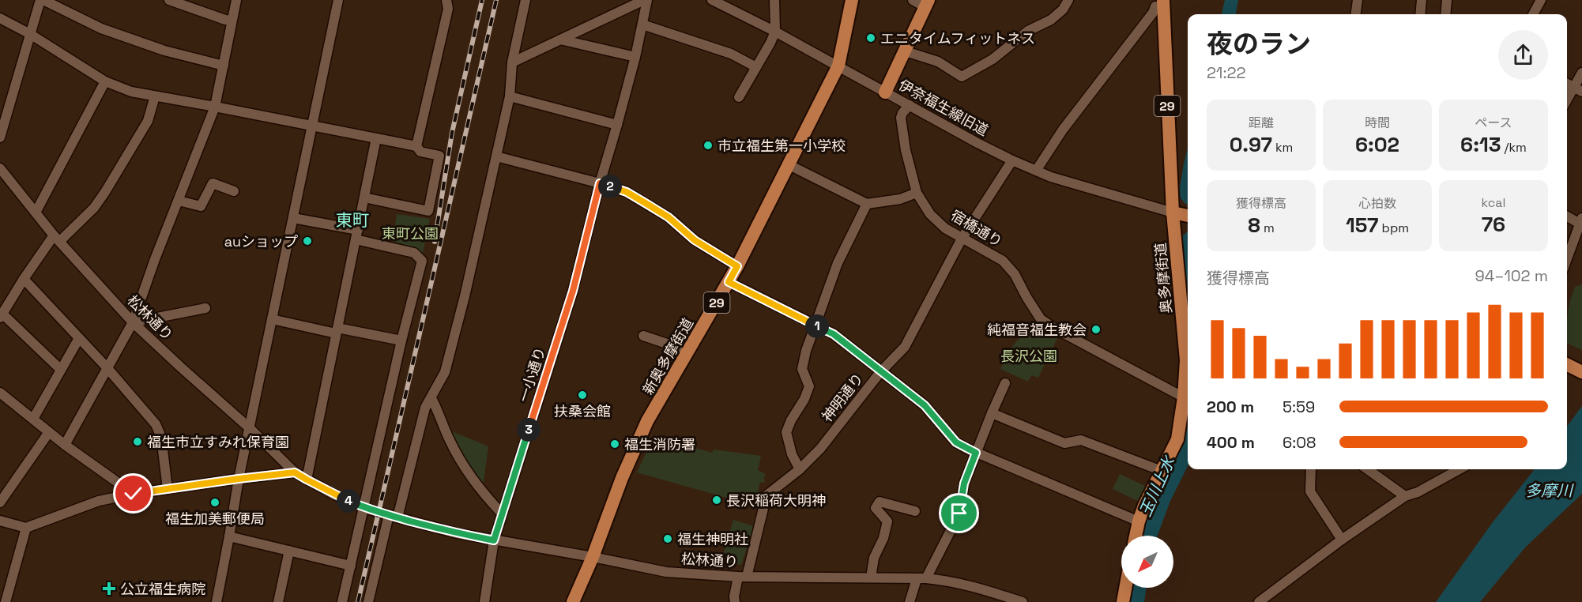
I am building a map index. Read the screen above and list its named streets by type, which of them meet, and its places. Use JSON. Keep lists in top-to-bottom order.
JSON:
{
  "streets": {
    "main road": ["29", "奥多摩街道", "新奥多摩街道"],
    "street": [
      "伊奈福生線旧道",
      "宿橋通り",
      "松林通り",
      "一小通り",
      "神明通り"
    ]
  },
  "crossings": [
    ["伊奈福生線旧道", "宿橋通り"],
    ["伊奈福生線旧道", "奥多摩街道"],
    ["伊奈福生線旧道", "新奥多摩街道"],
    ["伊奈福生線旧道", "神明通り"],
    ["宿橋通り", "奥多摩街道"],
    ["宿橋通り", "神明通り"],
    ["松林通り", "新奥多摩街道"],
    ["松林通り", "一小通り"],
    ["松林通り", "神明通り"]
  ],
  "districts": ["東町"],
  "water": ["玉川上水", "多摩川"],
  "parks": ["東町公園", "長沢公園"],
  "places": {
    "other": [
      "エニタイムフィットネス",
      "市立福生第一小学校",
      "auショップ",
      "純福音福生教会",
      "扶桑会館",
      "福生市立すみれ保育園",
      "福生消防署",
      "長沢稲荷大明神",
      "福生加美郵便局",
      "福生神明社"
    ],
    "health": ["公立福生病院"]
  },
  "north": "bottom left",
  "page": {
    "heading": ["夜のラン", "21:22"],
    "stats": [
      ["距離", "0.97 km"],
      ["時間", "6:02"],
      ["ペース", "6:13 /km"],
      ["獲得標高", "8 m"],
      ["心拍数", "157 bpm"],
      ["kcal", "76"]
    ],
    "pins": [
      "2",
      "1",
      "3",
      "4"
    ],
    "chart": ["獲得標高", "94–102 m"],
    "list": [
      {
        "name": "200 m",
        "note": "5:59"
      },
      {
        "name": "400 m",
        "note": "6:08"
      }
    ]
  }
}
